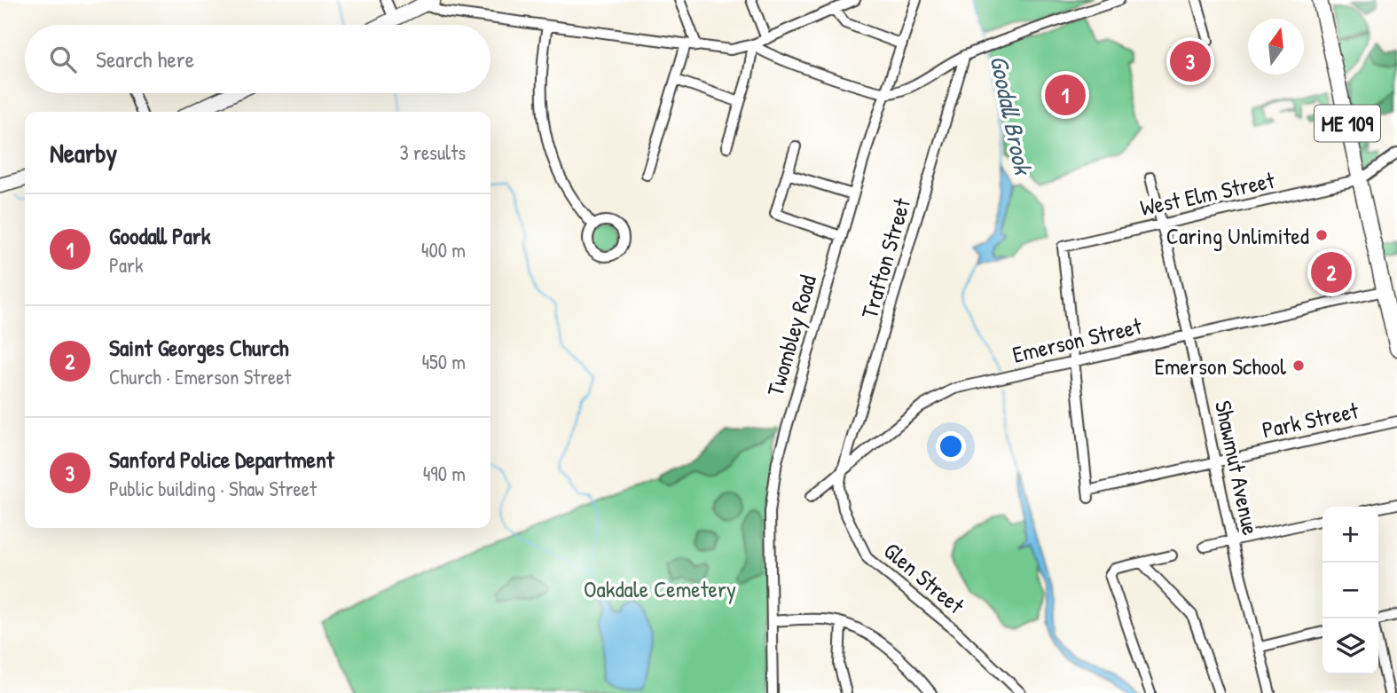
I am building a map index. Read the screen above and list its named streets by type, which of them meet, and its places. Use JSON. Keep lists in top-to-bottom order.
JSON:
{
  "streets": {
    "highway": ["ME 109"],
    "street": [
      "West Elm Street",
      "Trafton Street",
      "Twombley Road",
      "Emerson Street",
      "Park Street",
      "Shawmut Avenue",
      "Glen Street"
    ]
  },
  "crossings": [
    ["ME 109", "West Elm Street"],
    ["ME 109", "Emerson Street"],
    ["West Elm Street", "Emerson Street"],
    ["West Elm Street", "Park Street"],
    ["West Elm Street", "Shawmut Avenue"],
    ["Trafton Street", "Emerson Street"],
    ["Trafton Street", "Glen Street"],
    ["Emerson Street", "Park Street"],
    ["Emerson Street", "Shawmut Avenue"],
    ["Emerson Street", "Glen Street"],
    ["Park Street", "Shawmut Avenue"]
  ],
  "water": ["Goodall Brook"],
  "parks": ["Oakdale Cemetery"],
  "places": ["Caring Unlimited", "Emerson School"],
  "north": "top",
  "page": {
    "search": "Search here",
    "pins": ["3", "1", "2"],
    "heading": ["Nearby", "3 results"],
    "list": [
      {
        "mark": "1",
        "name": "Goodall Park",
        "note": "Park",
        "value": "400 m"
      },
      {
        "mark": "2",
        "name": "Saint Georges Church",
        "note": "Church · Emerson Street",
        "value": "450 m"
      },
      {
        "mark": "3",
        "name": "Sanford Police Department",
        "note": "Public building · Shaw Street",
        "value": "490 m"
      }
    ],
    "map_buttons": ["+", "−"]
  }
}
